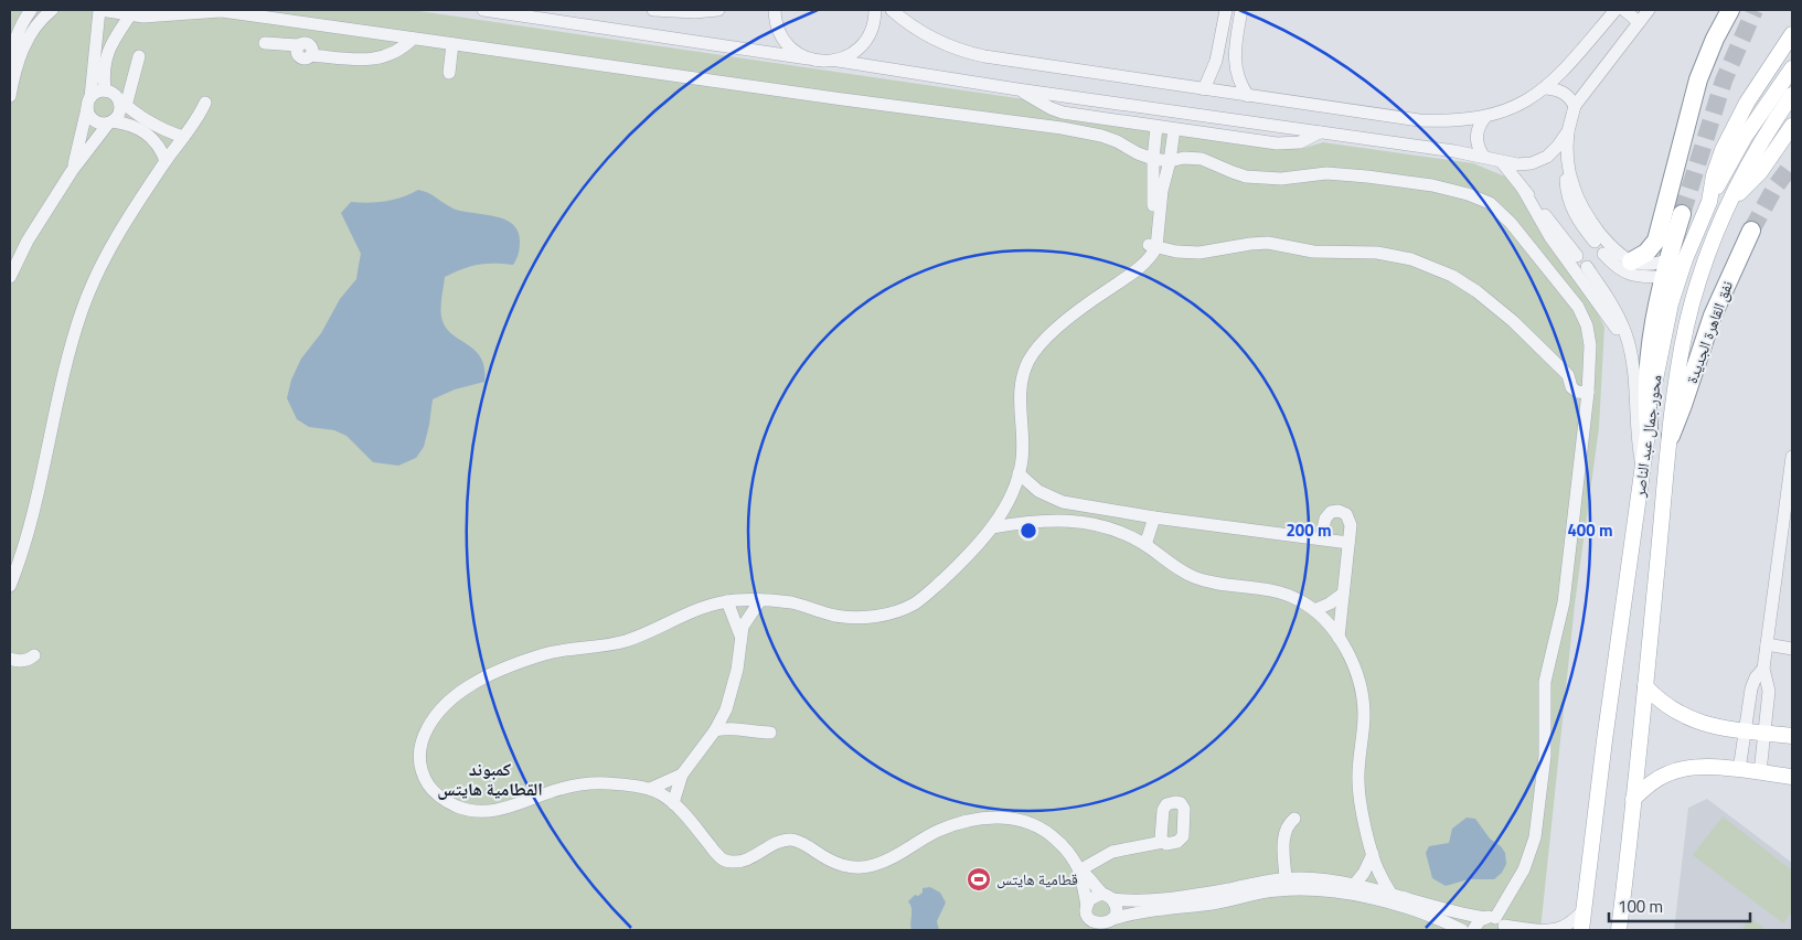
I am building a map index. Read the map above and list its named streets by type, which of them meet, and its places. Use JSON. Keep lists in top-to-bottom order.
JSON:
{
  "streets": {
    "highway": ["نفق القاهرة الجديدة"],
    "main road": ["محور جمال عبد الناصر"]
  },
  "crossings": [
    ["نفق القاهرة الجديدة", "محور جمال عبد الناصر"]
  ],
  "districts": ["كمبوند القطامية هايتس"],
  "places": {
    "sports": ["قطامية هايتس"]
  },
  "scale_bar": "100 m",
  "rings": ["200 m", "400 m"]
}
